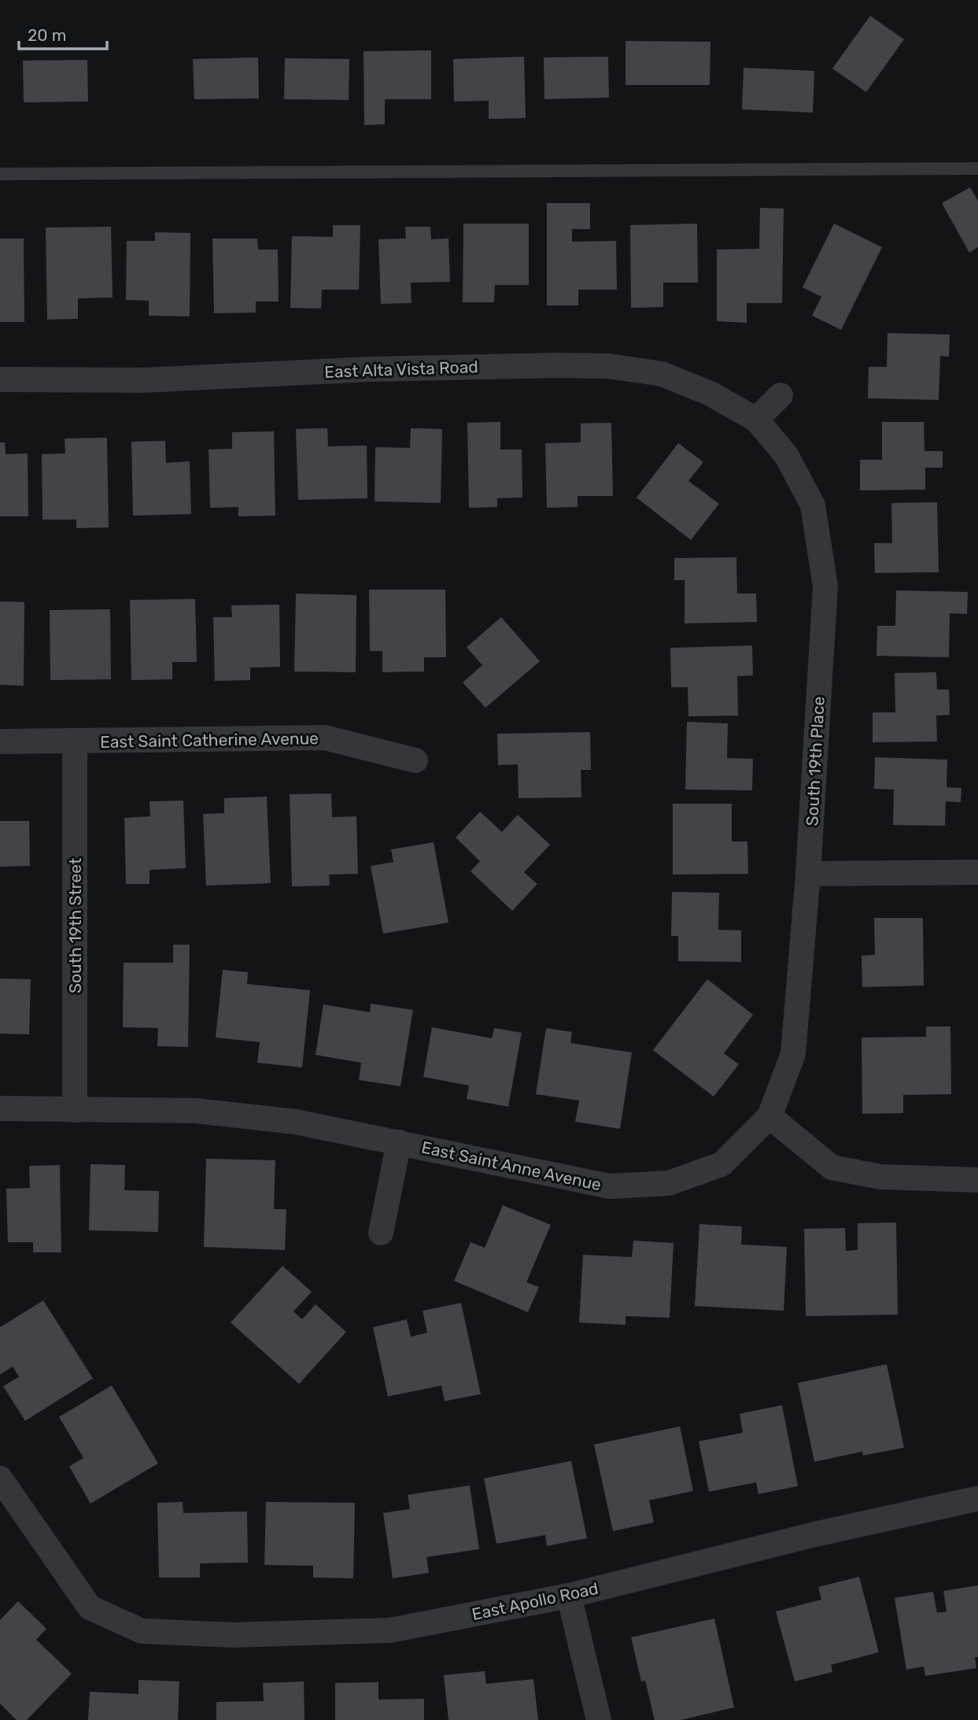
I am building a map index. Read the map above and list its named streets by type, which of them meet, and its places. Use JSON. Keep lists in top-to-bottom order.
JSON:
{
  "streets": {
    "street": [
      "East Alta Vista Road",
      "East Saint Catherine Avenue",
      "South 19th Place",
      "South 19th Street",
      "East Saint Anne Avenue",
      "East Apollo Road"
    ]
  },
  "crossings": [
    ["East Alta Vista Road", "South 19th Place"],
    ["East Saint Catherine Avenue", "South 19th Street"],
    ["South 19th Place", "East Saint Anne Avenue"],
    ["South 19th Street", "East Saint Anne Avenue"]
  ],
  "scale_bar": "20 m"
}
